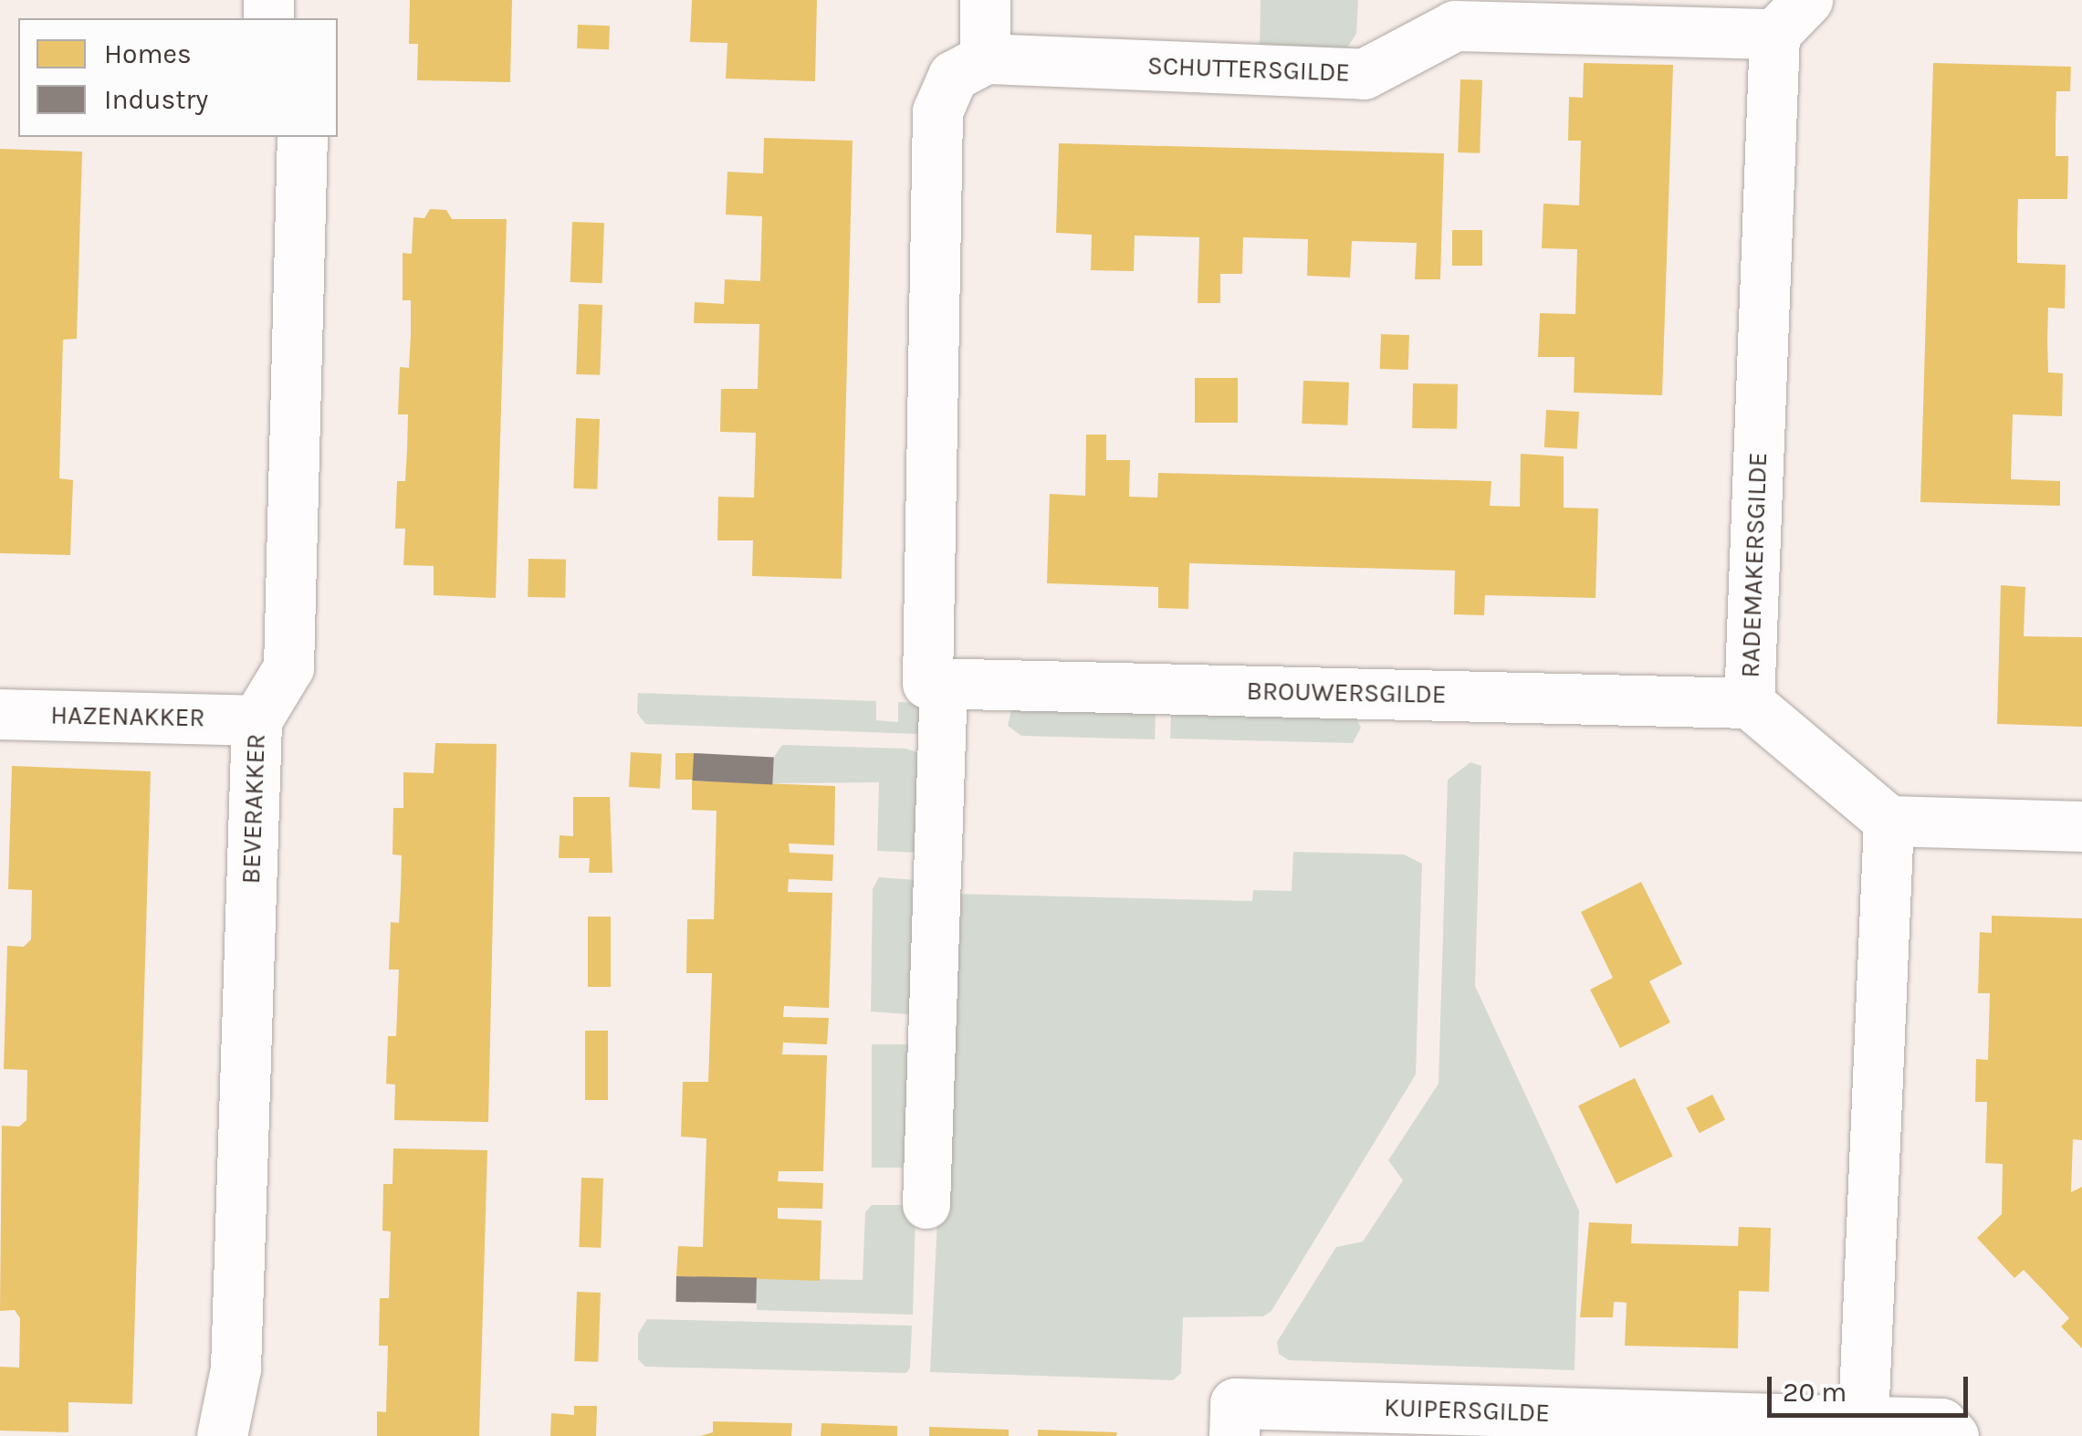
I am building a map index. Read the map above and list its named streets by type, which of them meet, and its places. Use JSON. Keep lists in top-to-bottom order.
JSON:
{
  "streets": {
    "street": [
      "SCHUTTERSGILDE",
      "RADEMAKERSGILDE",
      "BROUWERSGILDE",
      "HAZENAKKER",
      "BEVERAKKER",
      "KUIPERSGILDE"
    ]
  },
  "crossings": [
    ["SCHUTTERSGILDE", "RADEMAKERSGILDE"],
    ["RADEMAKERSGILDE", "BROUWERSGILDE"],
    ["HAZENAKKER", "BEVERAKKER"]
  ],
  "legend": ["Homes", "Industry"],
  "scale_bar": "20 m"
}
